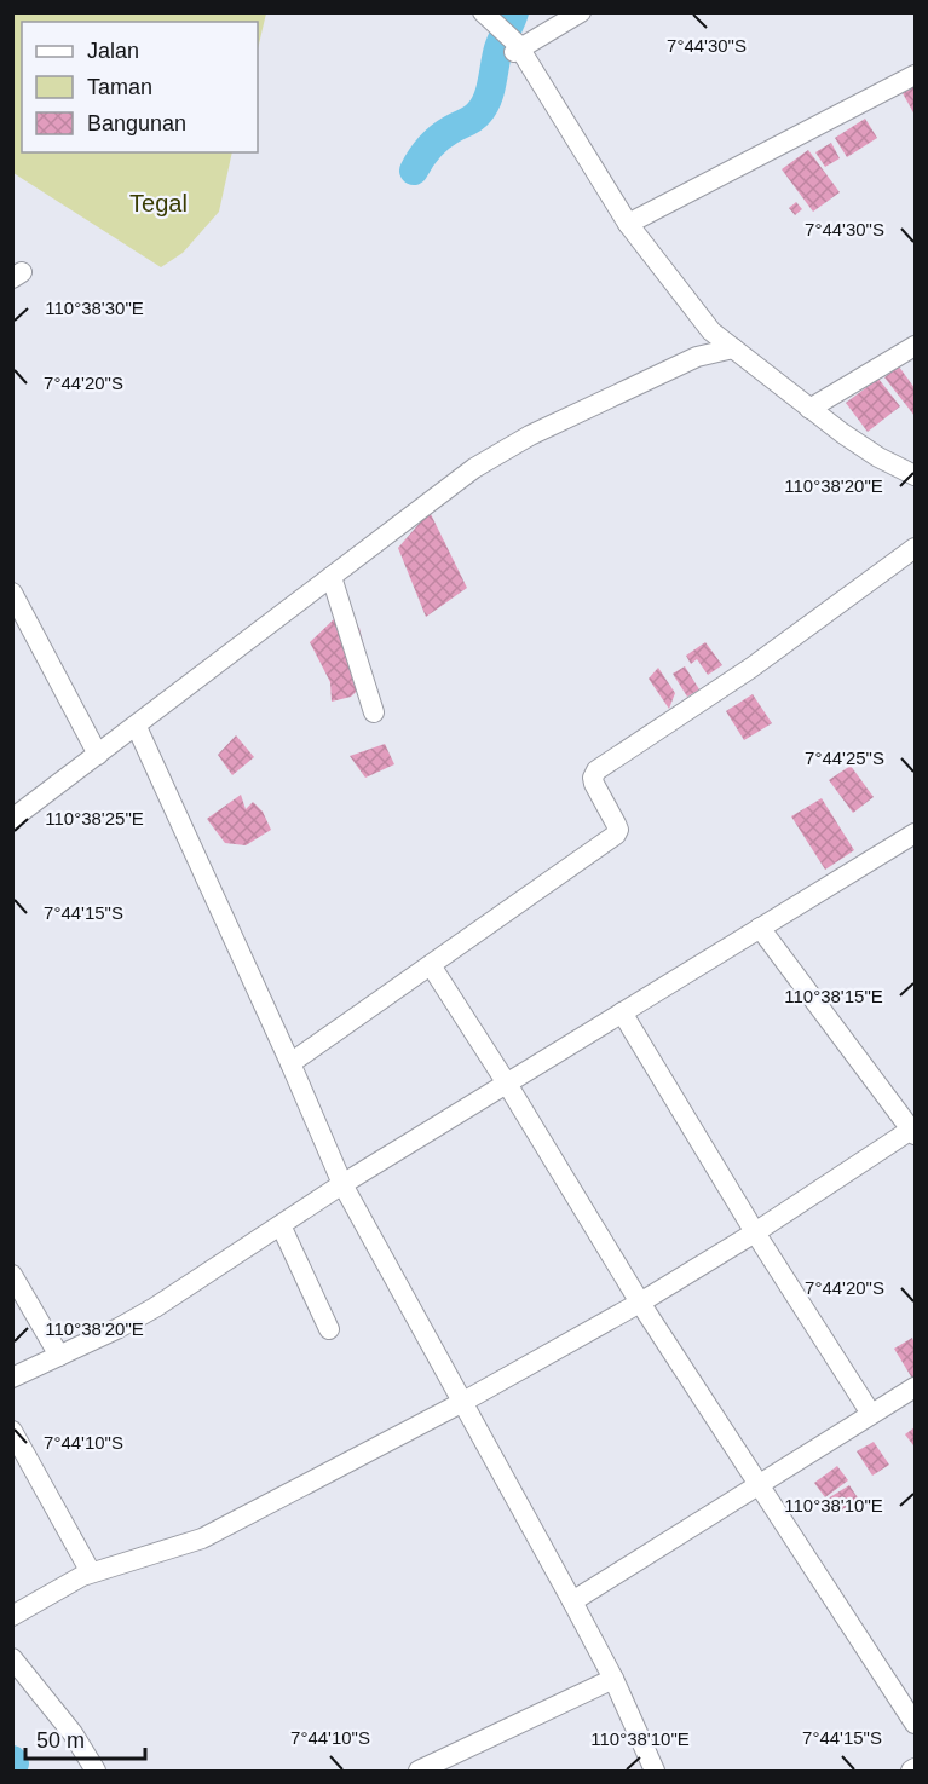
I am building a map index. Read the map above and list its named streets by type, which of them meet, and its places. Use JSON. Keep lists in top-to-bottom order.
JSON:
{
  "parks": ["Tegal"],
  "legend": ["Jalan", "Taman", "Bangunan"],
  "scale_bar": "50 m",
  "coordinates": [
    "7°44'30\"S",
    "110°38'30\"E",
    "7°44'20\"S",
    "110°38'20\"E",
    "7°44'25\"S",
    "110°38'25\"E",
    "7°44'15\"S",
    "110°38'15\"E",
    "7°44'10\"S",
    "110°38'10\"E"
  ]
}
